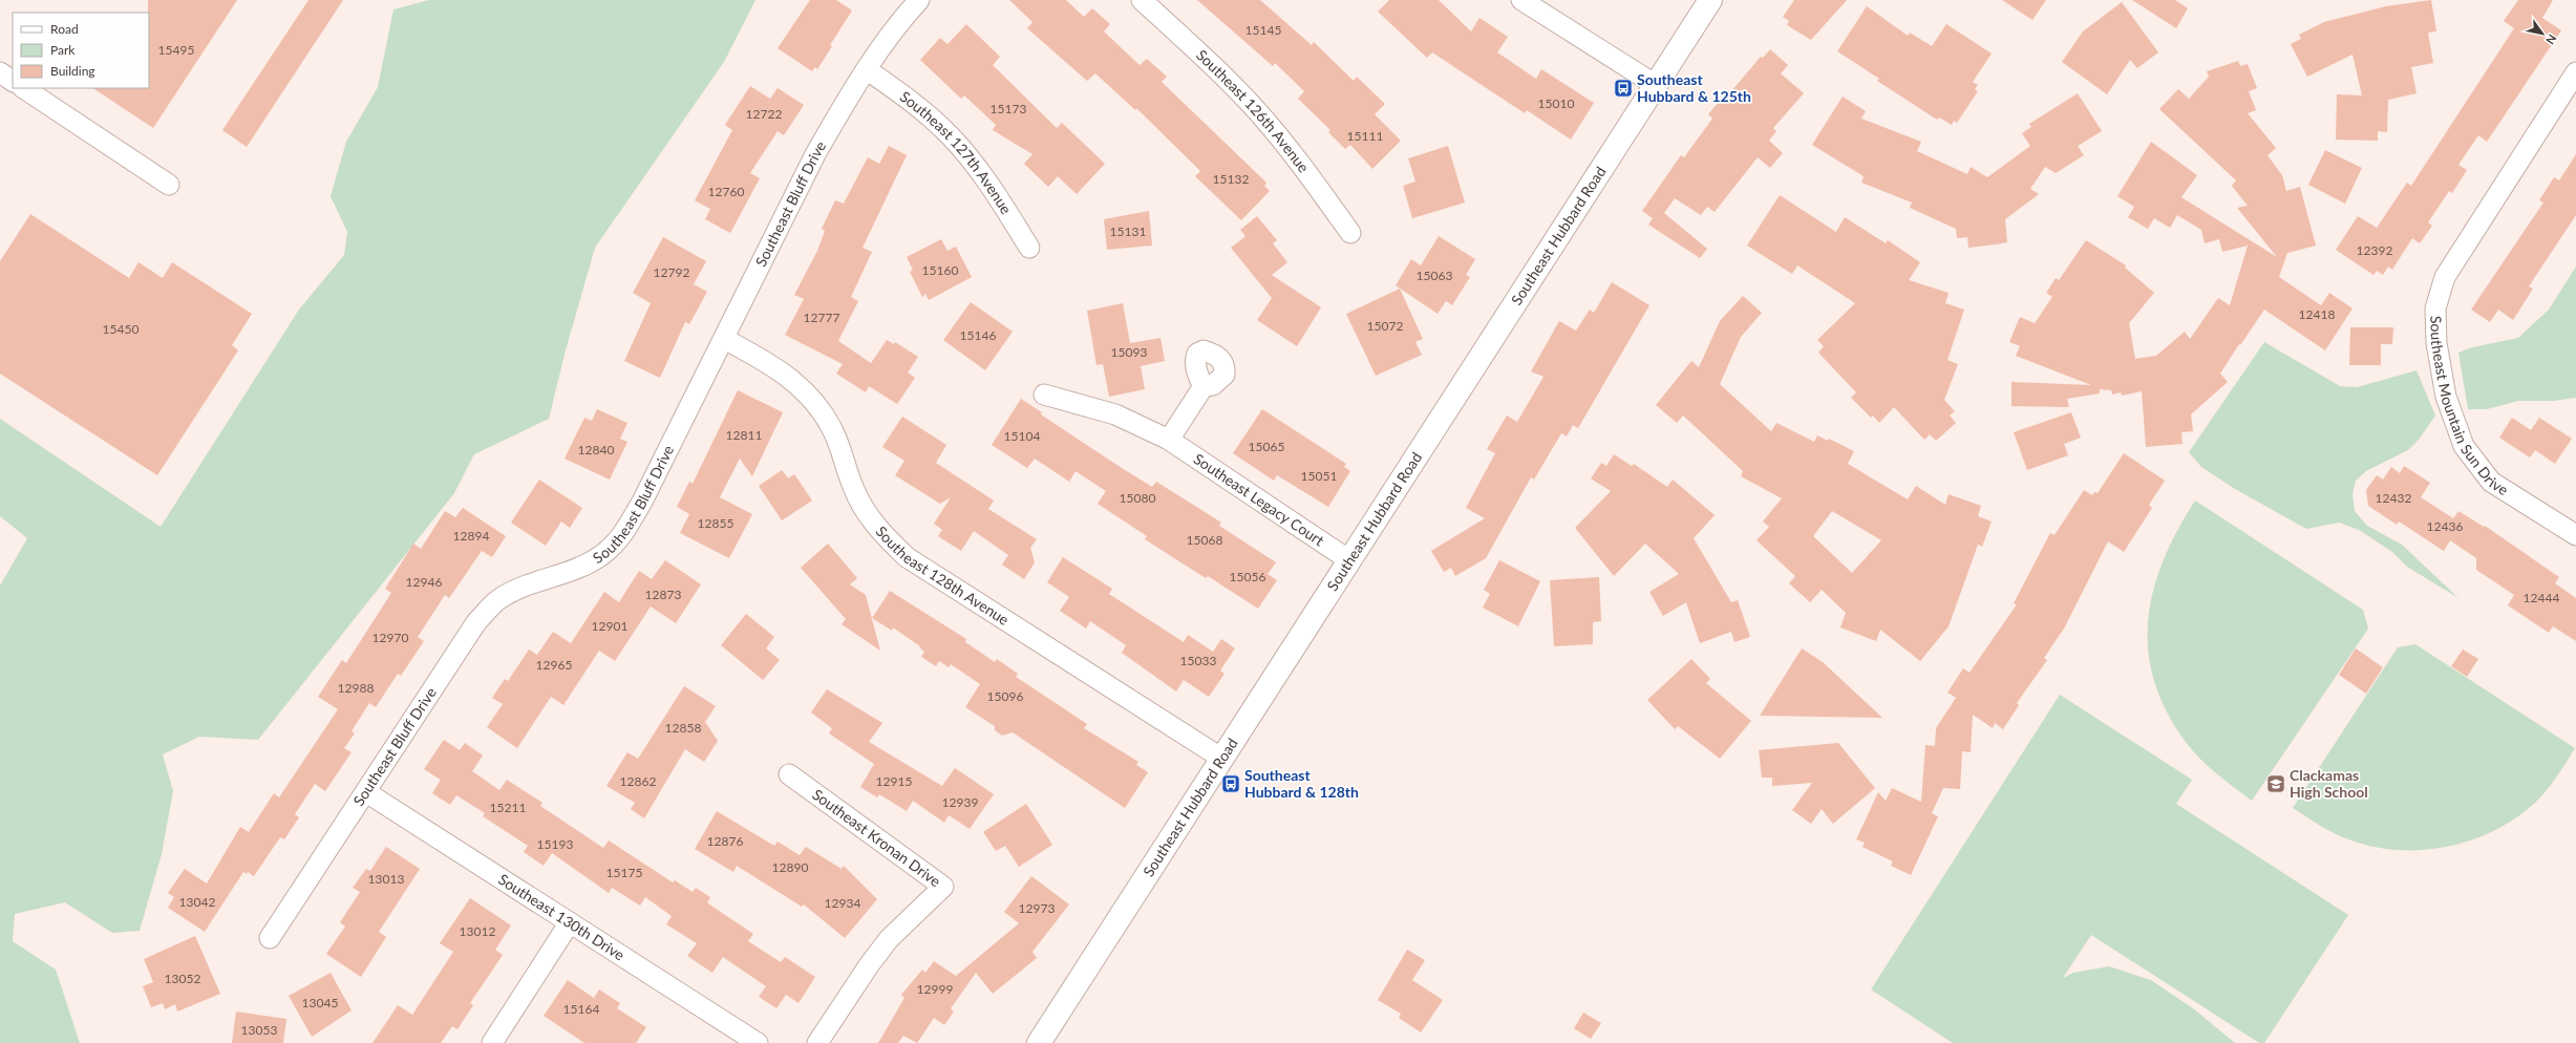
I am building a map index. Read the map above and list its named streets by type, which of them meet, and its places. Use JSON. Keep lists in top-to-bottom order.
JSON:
{
  "streets": {
    "main road": ["Southeast Hubbard Road"],
    "street": [
      "Southeast 126th Avenue",
      "Southeast 127th Avenue",
      "Southeast Bluff Drive",
      "Southeast Mountain Sun Drive",
      "Southeast Legacy Court",
      "Southeast 128th Avenue",
      "Southeast Kronan Drive",
      "Southeast 130th Drive"
    ]
  },
  "crossings": [
    ["Southeast 127th Avenue", "Southeast Bluff Drive"],
    ["Southeast Bluff Drive", "Southeast 128th Avenue"],
    ["Southeast Bluff Drive", "Southeast 130th Drive"],
    ["Southeast Hubbard Road", "Southeast Legacy Court"],
    ["Southeast Hubbard Road", "Southeast 128th Avenue"]
  ],
  "places": {
    "bus stop": ["Southeast Hubbard & 125th", "Southeast Hubbard & 128th"],
    "school or university": ["Clackamas High School"]
  },
  "house_numbers": [
    "15145",
    "15495",
    "15010",
    "15173",
    "12722",
    "15111",
    "15132",
    "12760",
    "15131",
    "12392",
    "15160",
    "12792",
    "15063",
    "12418",
    "12777",
    "15072",
    "15450",
    "15146",
    "15093",
    "12811",
    "15104",
    "15065",
    "12840",
    "15051",
    "15080",
    "12432",
    "12855",
    "12436",
    "12894",
    "15068",
    "15056",
    "12946",
    "12873",
    "12444",
    "12901",
    "12970",
    "15033",
    "12965",
    "12988",
    "15096",
    "12858",
    "12862",
    "12915",
    "12939",
    "15211",
    "12876",
    "15193",
    "12890",
    "15175",
    "13013",
    "13042",
    "12934",
    "12973",
    "13012",
    "13052",
    "12999",
    "13045",
    "15164",
    "13053"
  ],
  "legend": ["Road", "Park", "Building"],
  "north": "bottom right"
}
